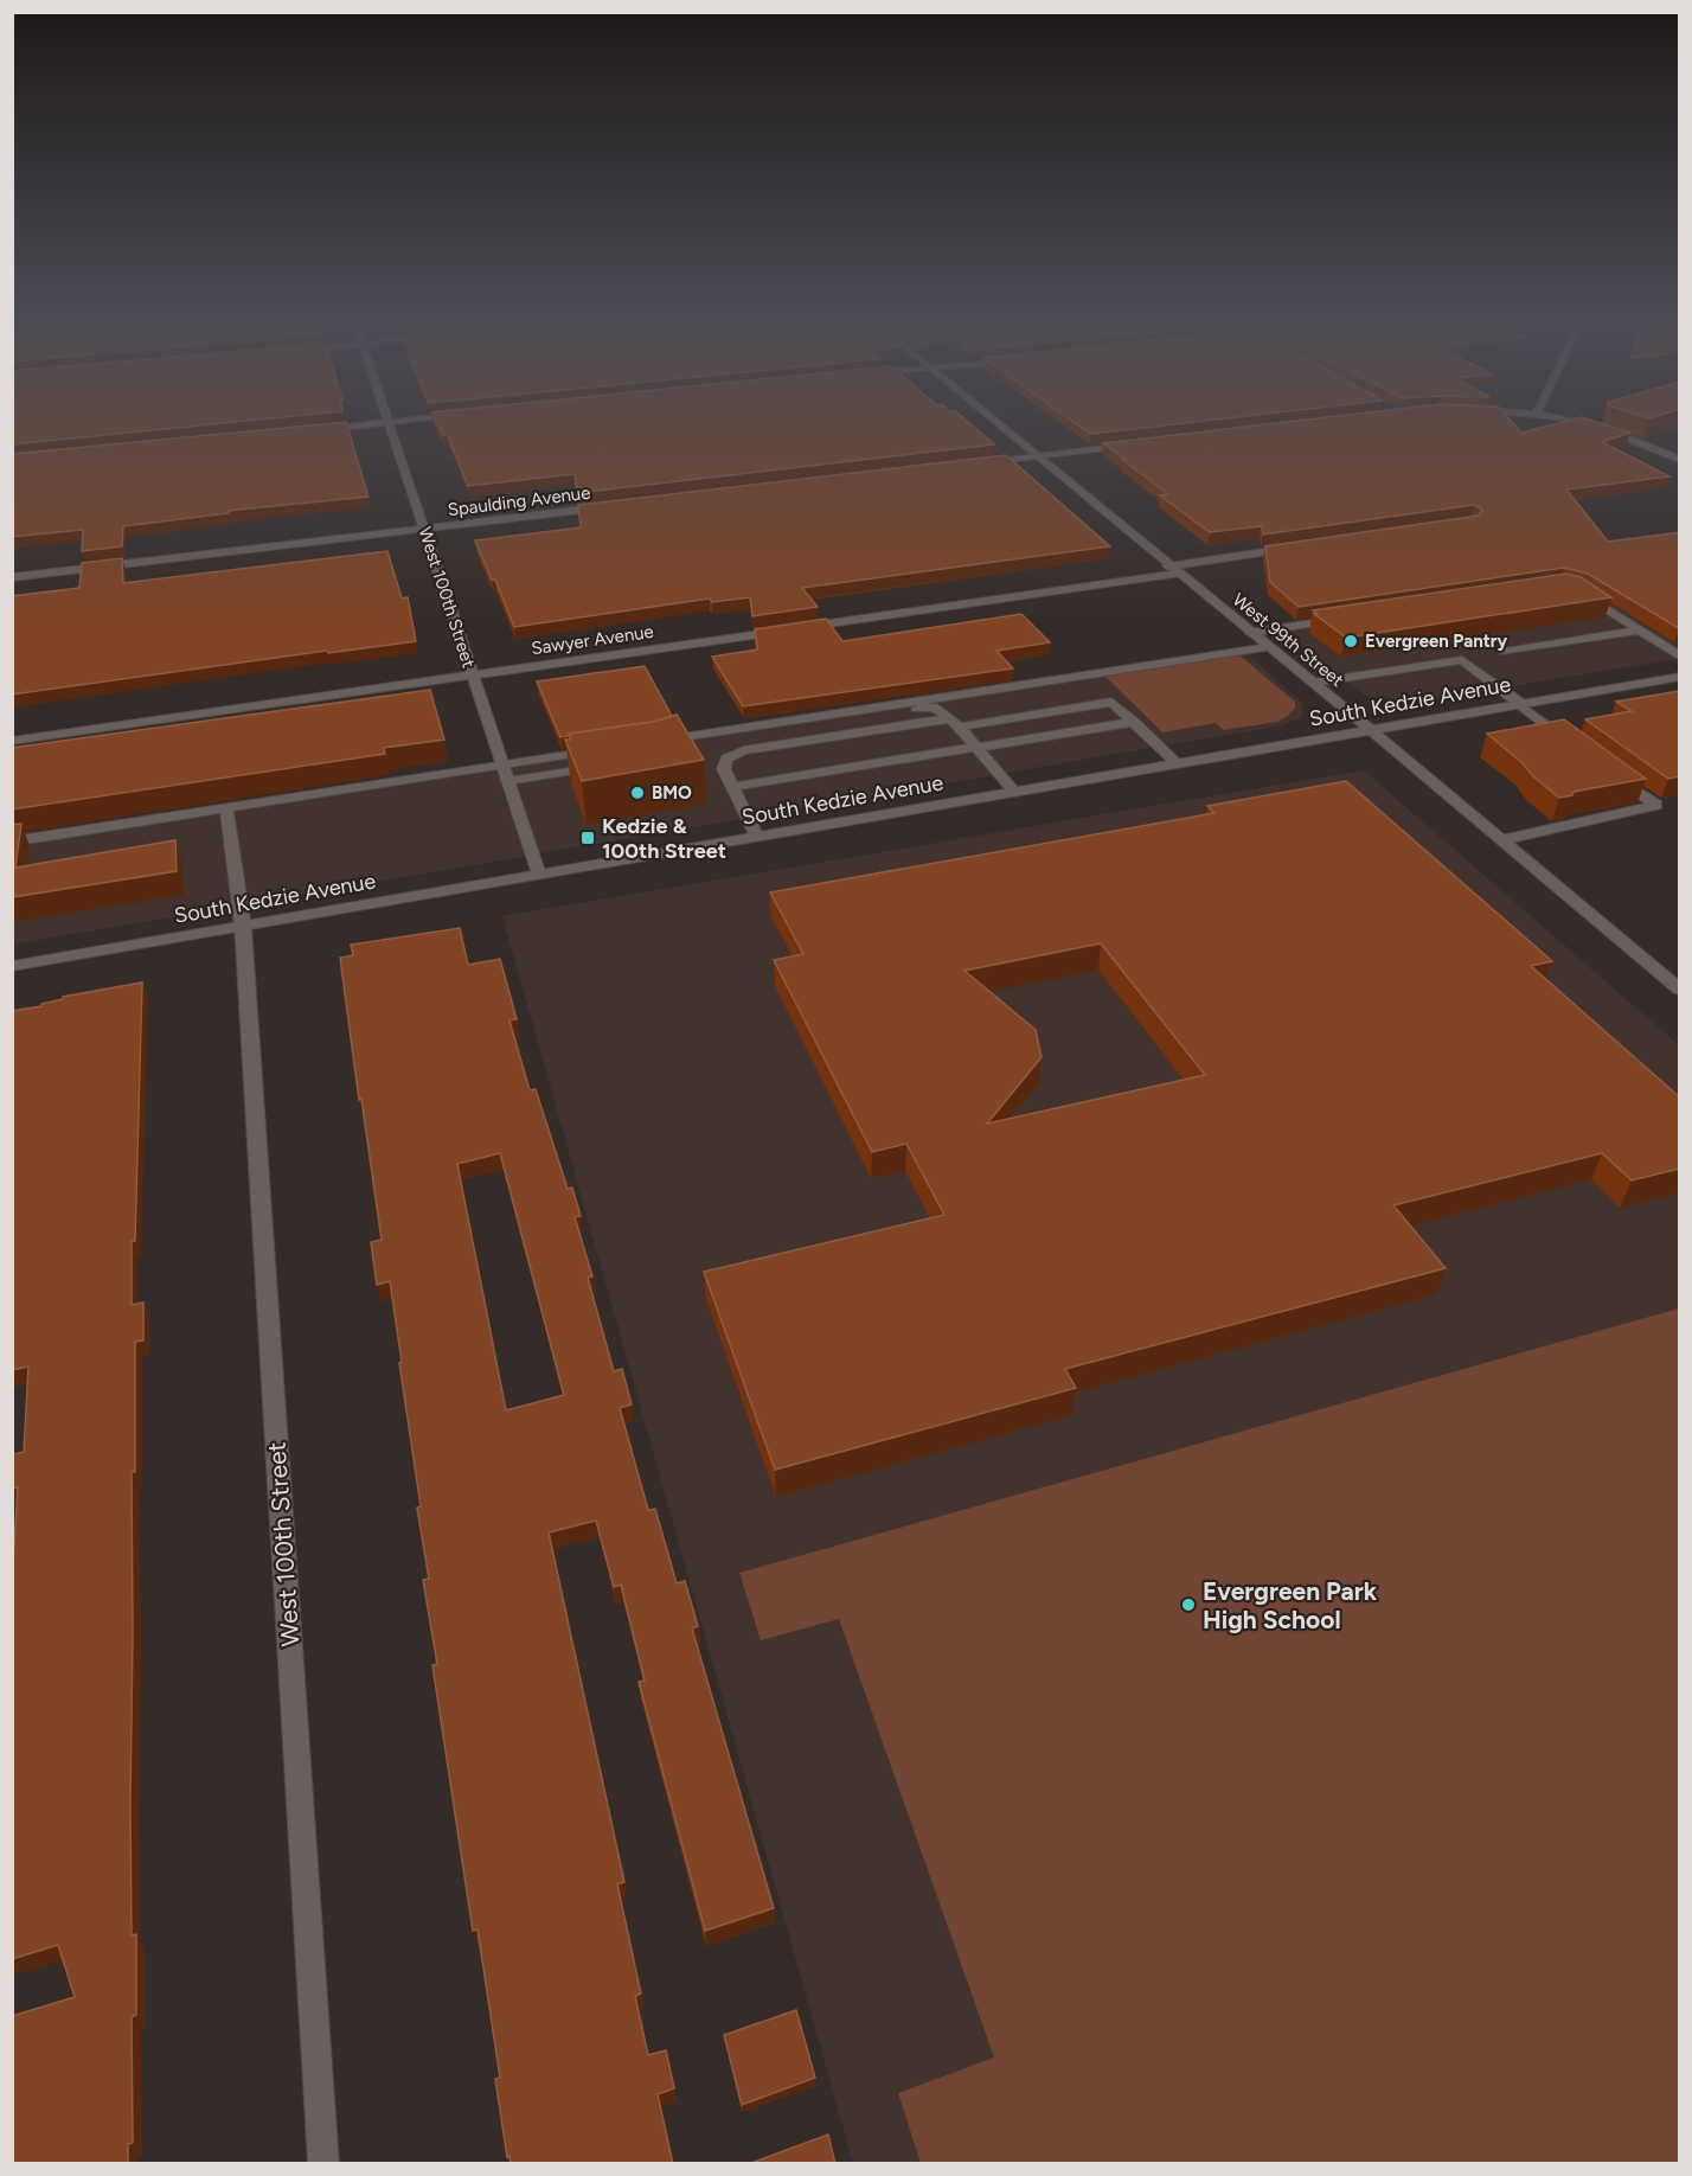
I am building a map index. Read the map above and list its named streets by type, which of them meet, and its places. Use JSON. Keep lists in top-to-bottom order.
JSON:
{
  "streets": {
    "street": [
      "Spaulding Avenue",
      "West 100th Street",
      "Sawyer Avenue",
      "West 99th Street",
      "South Kedzie Avenue"
    ]
  },
  "crossings": [
    ["Spaulding Avenue", "West 100th Street"],
    ["West 100th Street", "Sawyer Avenue"],
    ["West 100th Street", "South Kedzie Avenue"],
    ["Sawyer Avenue", "West 99th Street"],
    ["West 99th Street", "South Kedzie Avenue"]
  ],
  "places": {
    "other": ["Evergreen Pantry", "BMO", "Evergreen Park High School"],
    "transit": ["Kedzie & 100th Street"]
  }
}
